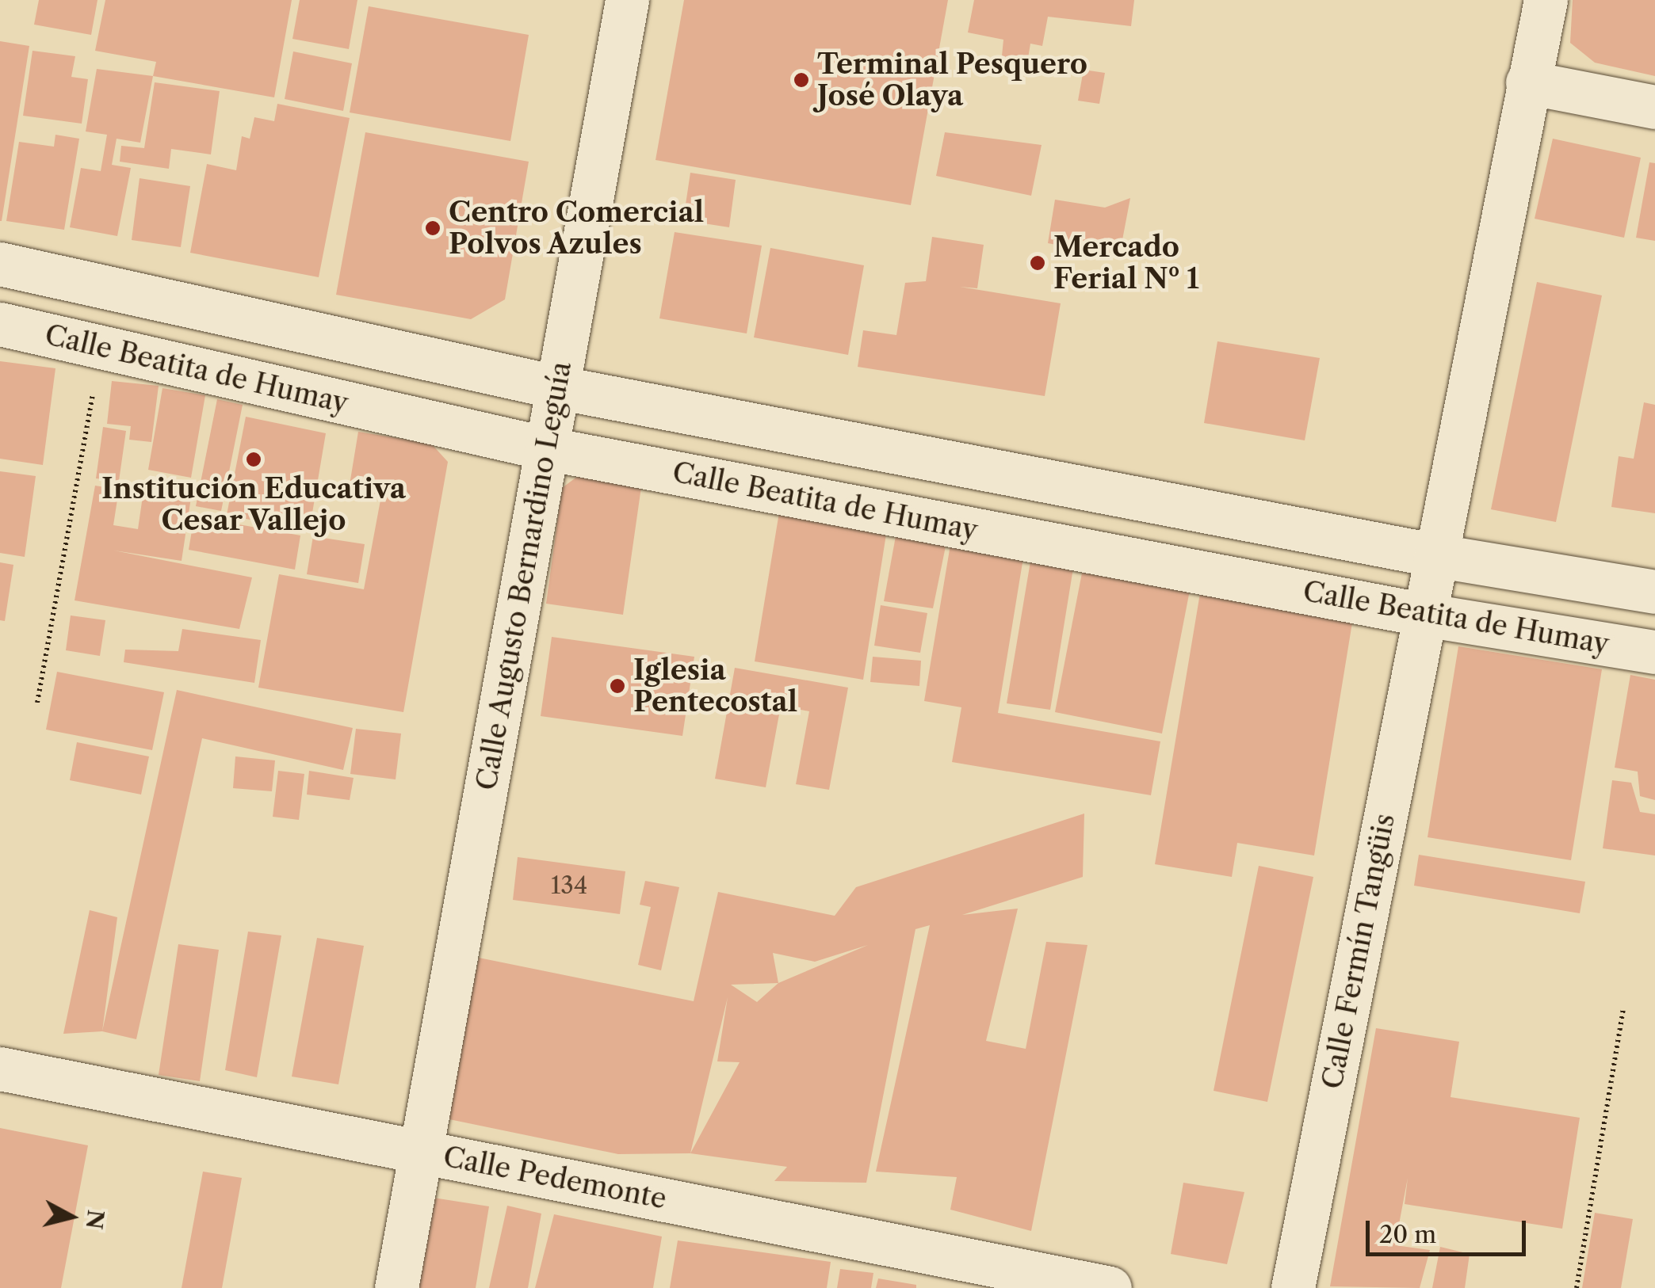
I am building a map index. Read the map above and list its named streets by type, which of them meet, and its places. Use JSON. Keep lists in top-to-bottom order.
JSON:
{
  "streets": {
    "street": [
      "Calle Beatita de Humay",
      "Calle Augusto Bernardino Leguía",
      "Calle Fermín Tangüis",
      "Calle Pedemonte"
    ]
  },
  "crossings": [
    ["Calle Beatita de Humay", "Calle Augusto Bernardino Leguía"],
    ["Calle Beatita de Humay", "Calle Fermín Tangüis"],
    ["Calle Augusto Bernardino Leguía", "Calle Pedemonte"]
  ],
  "places": [
    "Terminal Pesquero José Olaya",
    "Centro Comercial Polvos Azules",
    "Mercado Ferial Nº 1",
    "Institución Educativa Cesar Vallejo",
    "Iglesia Pentecostal"
  ],
  "house_numbers": ["134"],
  "scale_bar": "20 m",
  "north": "right"
}
